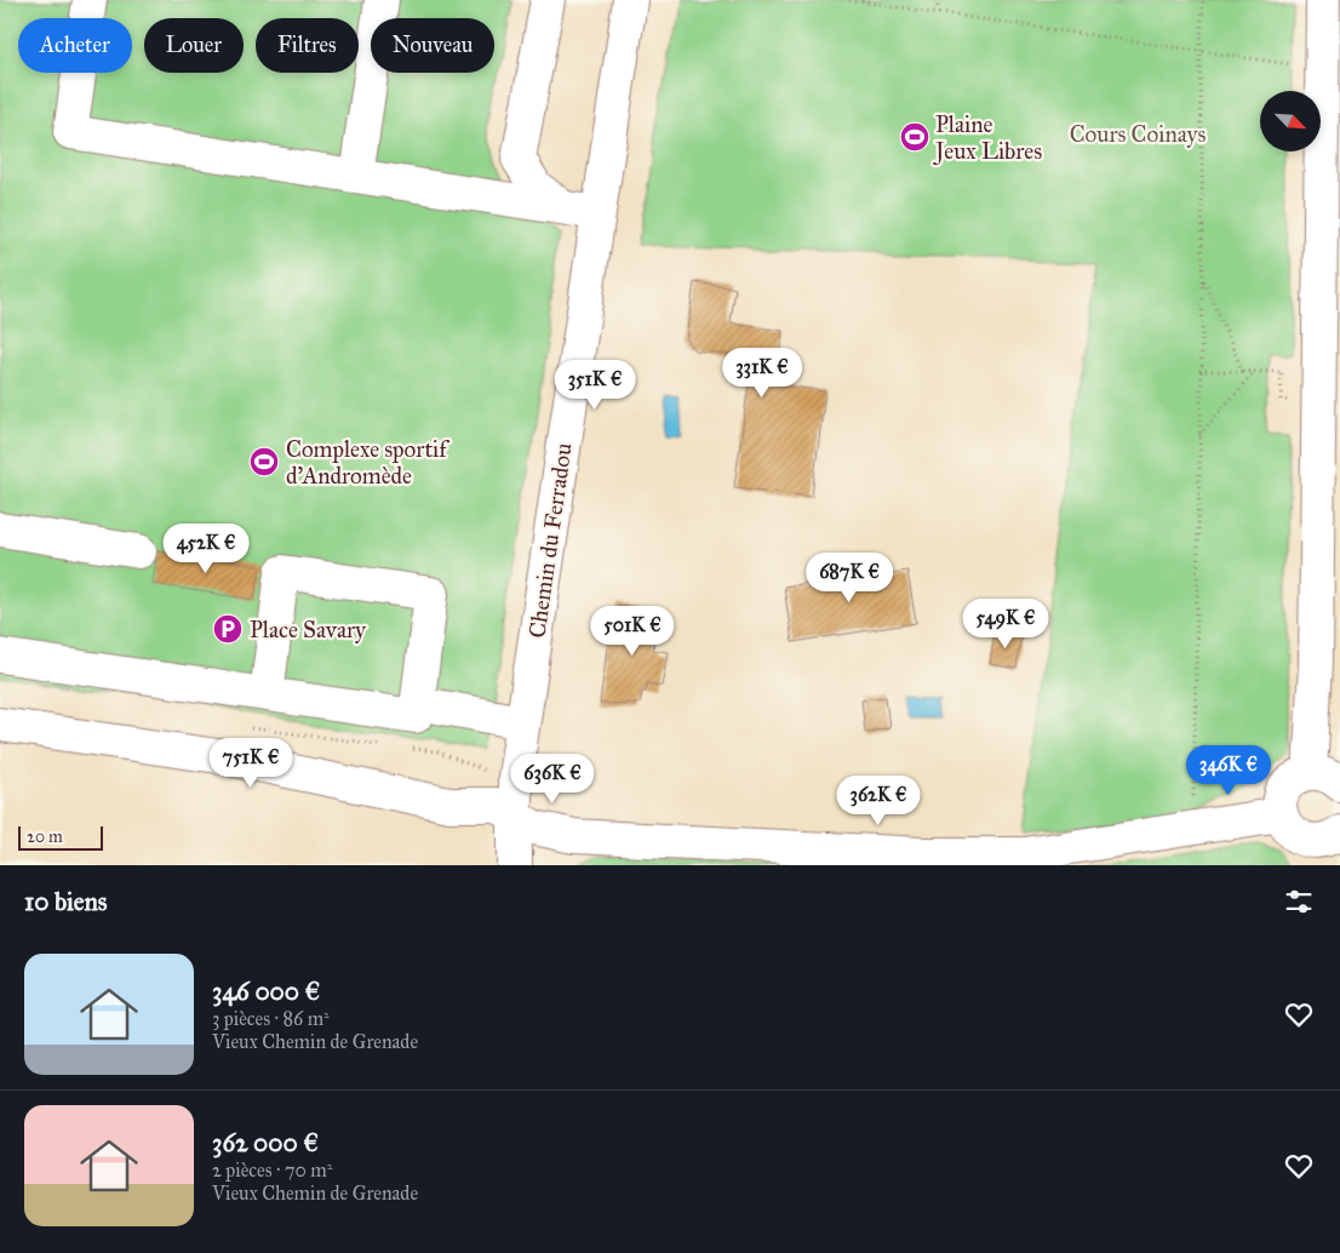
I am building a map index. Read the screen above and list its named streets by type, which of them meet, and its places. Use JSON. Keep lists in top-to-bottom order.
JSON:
{
  "streets": {
    "street": ["Chemin du Ferradou"]
  },
  "parks": ["Cours Coinays"],
  "places": {
    "sports": ["Plaine Jeux Libres", "Complexe sportif d'Andromède"],
    "parking": ["Place Savary"]
  },
  "scale_bar": "20 m",
  "north": "bottom right",
  "page": {
    "chip": [
      "Acheter",
      "Louer",
      "Filtres",
      "Nouveau"
    ],
    "price": [
      "331K €",
      "351K €",
      "452K €",
      "687K €",
      "549K €",
      "501K €",
      "751K €",
      "346K €",
      "636K €",
      "362K €"
    ],
    "scale": "20 m",
    "heading": "10 biens",
    "list": [
      {
        "name": "346 000 €",
        "note": "3 pièces · 86 m² · Vieux Chemin de Grenade"
      },
      {
        "name": "362 000 €",
        "note": "2 pièces · 70 m² · Vieux Chemin de Grenade"
      }
    ]
  }
}
